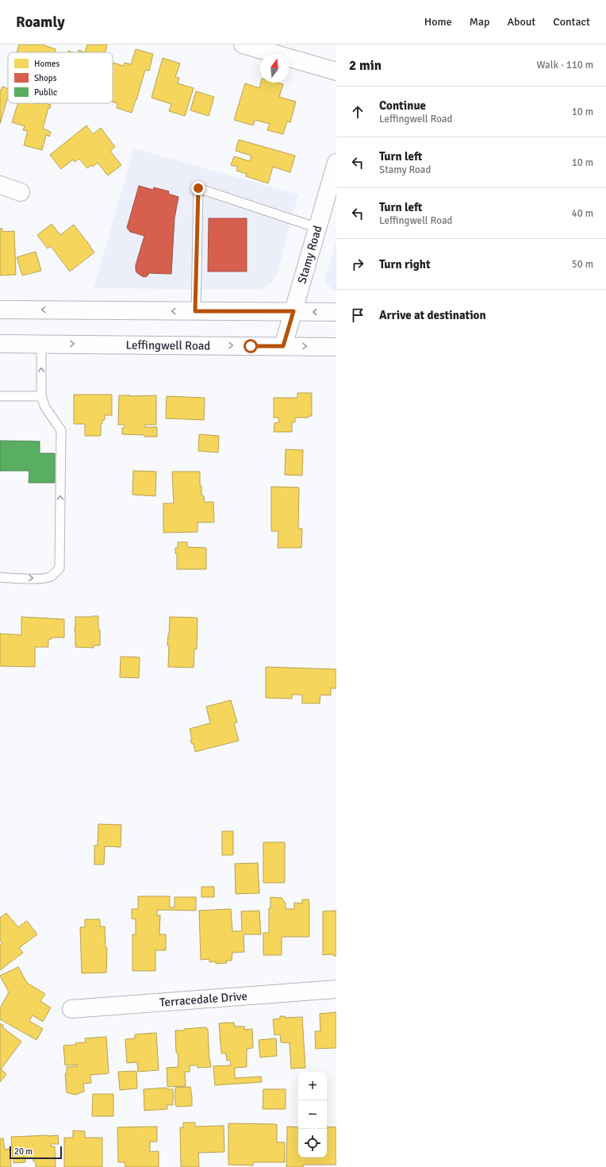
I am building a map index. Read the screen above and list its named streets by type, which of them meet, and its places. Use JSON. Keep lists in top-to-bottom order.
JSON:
{
  "streets": {
    "main road": ["Stamy Road", "Leffingwell Road", "Terracedale Drive"]
  },
  "crossings": [
    ["Stamy Road", "Leffingwell Road"]
  ],
  "legend": ["Homes", "Shops", "Public"],
  "scale_bar": "20 m",
  "north": "top",
  "page": {
    "header": "Roamly",
    "nav": [
      "Home",
      "Map",
      "About",
      "Contact"
    ],
    "heading": ["2 min", "Walk · 110 m"],
    "list": [
      ["Continue", "Leffingwell Road", "10 m"],
      ["Turn left", "Stamy Road", "10 m"],
      ["Turn left", "Leffingwell Road", "40 m"],
      ["Turn right", "50 m"],
      "Arrive at destination"
    ],
    "map_buttons": ["+", "−"],
    "scale": "20 m"
  }
}
